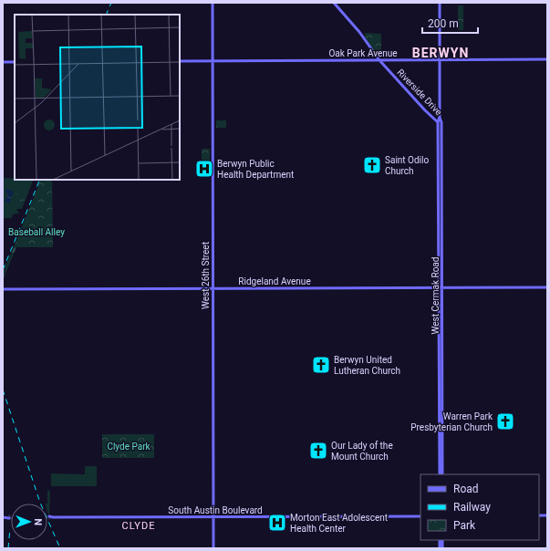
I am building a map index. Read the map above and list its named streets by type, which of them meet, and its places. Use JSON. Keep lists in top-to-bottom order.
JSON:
{
  "streets": {
    "street": [
      "Oak Park Avenue",
      "Riverside Drive",
      "West 26th Street",
      "Ridgeland Avenue",
      "West Cermak Road",
      "South Austin Boulevard"
    ]
  },
  "crossings": [
    ["Oak Park Avenue", "Riverside Drive"],
    ["Oak Park Avenue", "West 26th Street"],
    ["Oak Park Avenue", "West Cermak Road"],
    ["Riverside Drive", "West Cermak Road"],
    ["West 26th Street", "Ridgeland Avenue"],
    ["West 26th Street", "South Austin Boulevard"],
    ["Ridgeland Avenue", "West Cermak Road"]
  ],
  "districts": ["BERWYN", "CLYDE"],
  "parks": ["Baseball Alley", "Clyde Park"],
  "places": {
    "church": [
      "Saint Odilo Church",
      "Berwyn United Lutheran Church",
      "Warren Park Presbyterian Church",
      "Our Lady of the Mount Church"
    ],
    "hospital": ["Berwyn Public Health Department", "Morton East Adolescent Health Center"]
  },
  "legend": ["Road", "Railway", "Park"],
  "scale_bar": "200 m",
  "north": "right"
}
